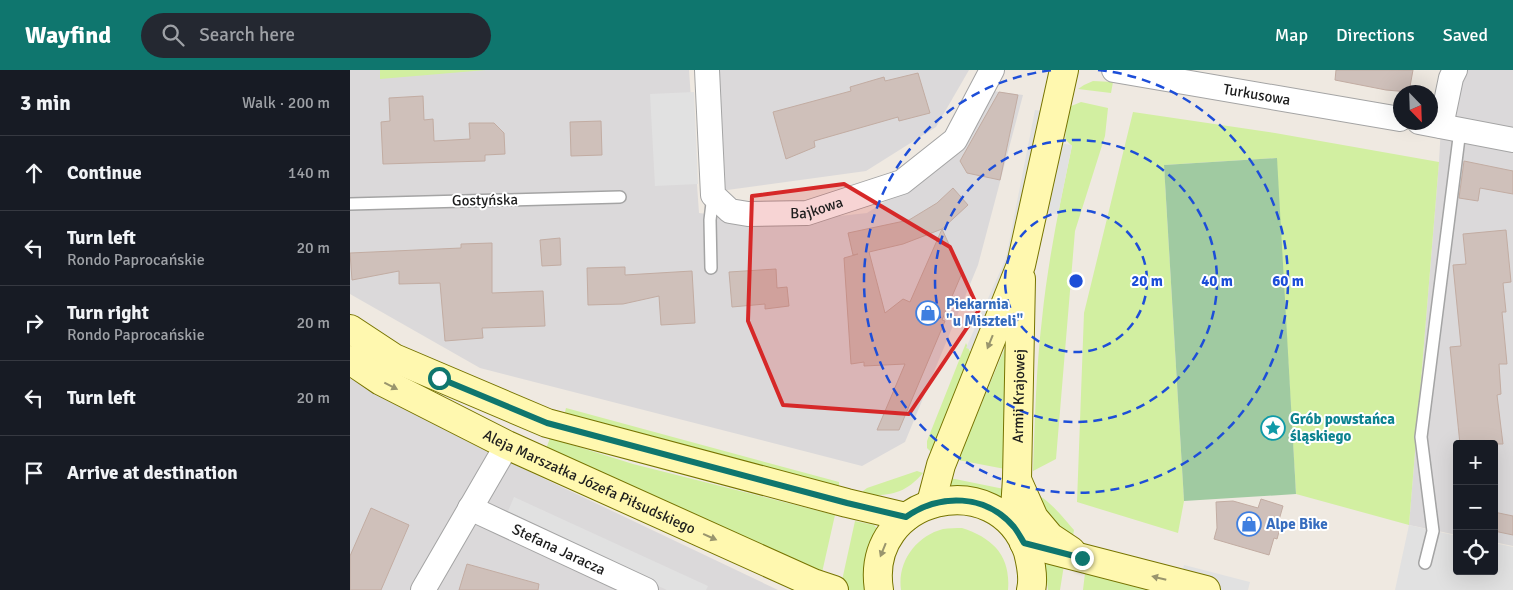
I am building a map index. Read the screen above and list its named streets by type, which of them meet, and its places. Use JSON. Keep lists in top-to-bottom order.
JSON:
{
  "streets": {
    "main road": ["Armii Krajowej", "Aleja Marszałka Józefa Piłsudskiego"],
    "street": ["Turkusowa", "Bajkowa", "Stefana Jaracza"],
    "lane": ["Gostyńska"]
  },
  "places": {
    "shop": ["Piekarnia \"u Miszteli\"", "Alpe Bike"],
    "place": ["Grób powstańca śląskiego"]
  },
  "north": "bottom right",
  "page": {
    "header": "Wayfind",
    "search": "Search here",
    "nav": ["Map", "Directions", "Saved"],
    "heading": ["3 min", "Walk · 200 m"],
    "list": [
      ["Continue", "140 m"],
      ["Turn left", "Rondo Paprocańskie", "20 m"],
      ["Turn right", "Rondo Paprocańskie", "20 m"],
      ["Turn left", "20 m"],
      "Arrive at destination"
    ],
    "map_buttons": ["+", "−"]
  },
  "rings": ["20 m", "40 m", "60 m"]
}
